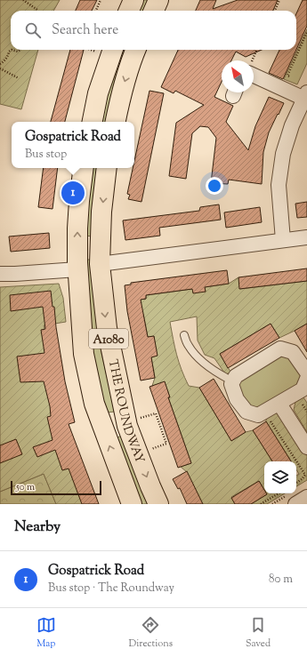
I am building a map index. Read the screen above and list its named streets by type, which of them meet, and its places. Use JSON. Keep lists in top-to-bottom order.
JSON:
{
  "streets": {
    "main road": ["A1080", "THE ROUNDWAY"]
  },
  "scale_bar": "50 m",
  "north": "top left",
  "page": {
    "search": "Search here",
    "popup": ["Gospatrick Road", "Bus stop"],
    "pins": "1",
    "scale": "50 m",
    "heading": "Nearby",
    "list": [
      {
        "mark": "1",
        "name": "Gospatrick Road",
        "note": "Bus stop · The Roundway",
        "value": "80 m"
      }
    ],
    "nav": ["Map", "Directions", "Saved"]
  }
}
